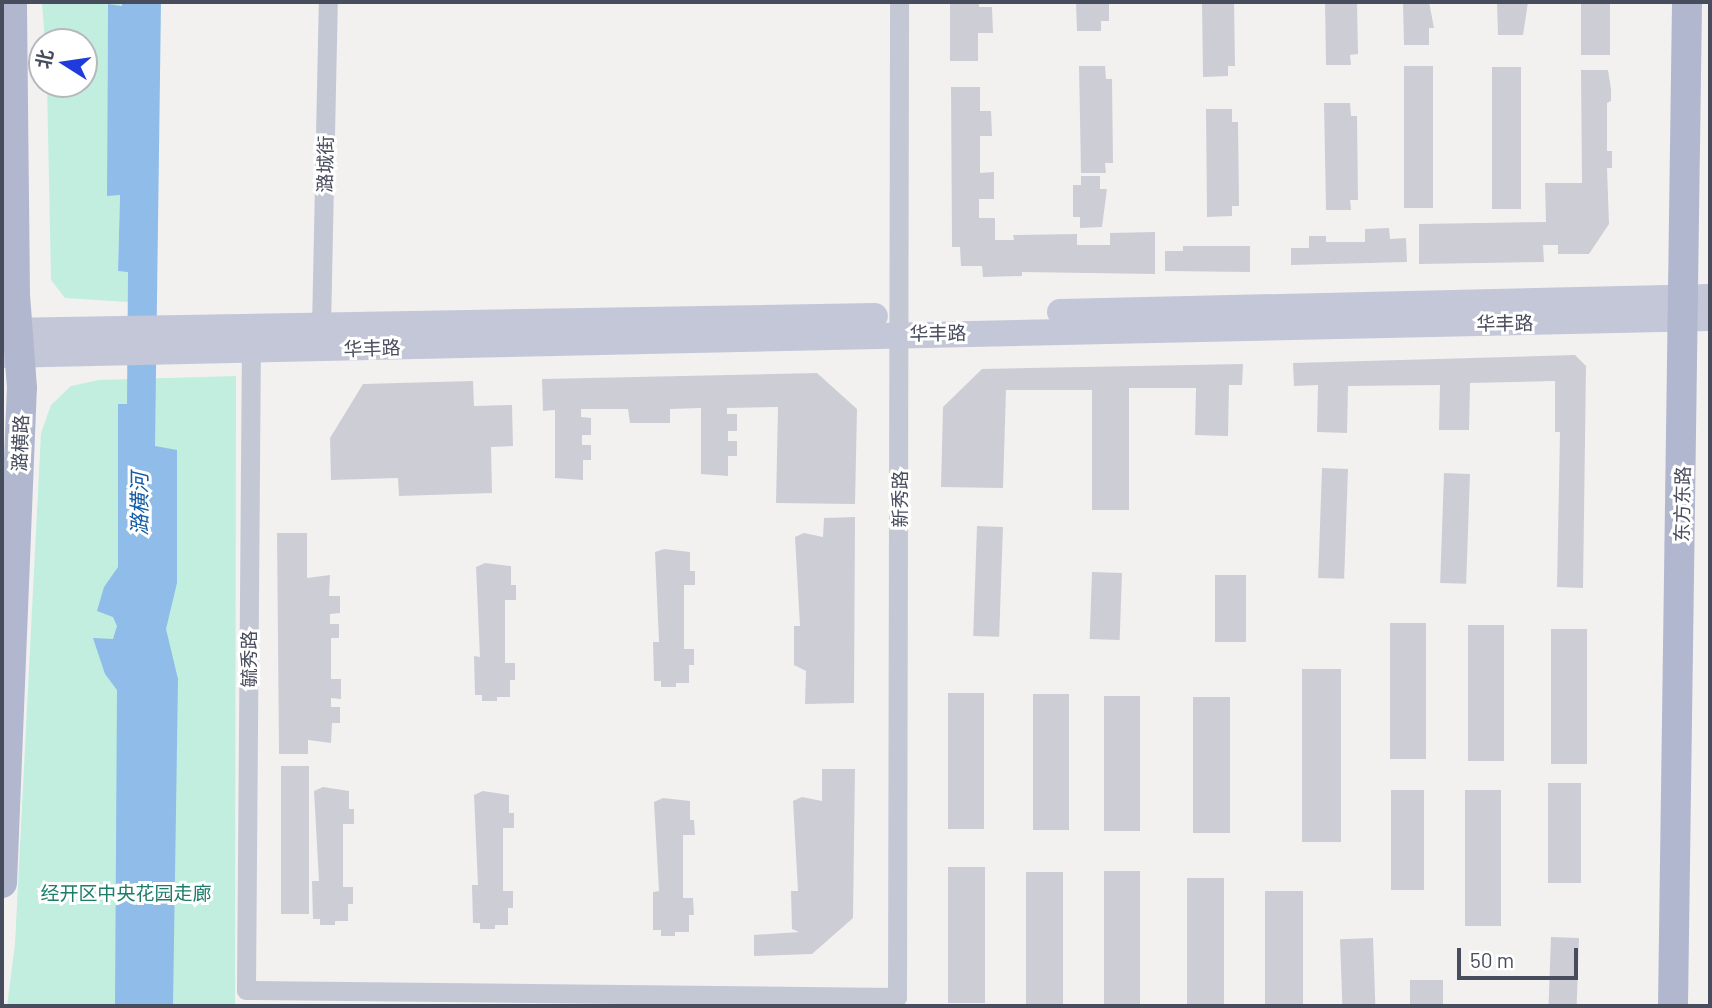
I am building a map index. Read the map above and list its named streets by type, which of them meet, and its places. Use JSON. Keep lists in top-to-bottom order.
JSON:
{
  "streets": {
    "main road": ["潞横路", "东方东路"],
    "street": [
      "潞城街",
      "华丰路",
      "新秀路",
      "毓秀路"
    ]
  },
  "crossings": [
    ["潞城街", "华丰路"],
    ["华丰路", "潞横路"],
    ["华丰路", "新秀路"],
    ["华丰路", "东方东路"],
    ["华丰路", "毓秀路"],
    ["新秀路", "毓秀路"]
  ],
  "water": ["潞横河"],
  "parks": ["经开区中央花园走廊"],
  "scale_bar": "50 m",
  "north": "left"
}
